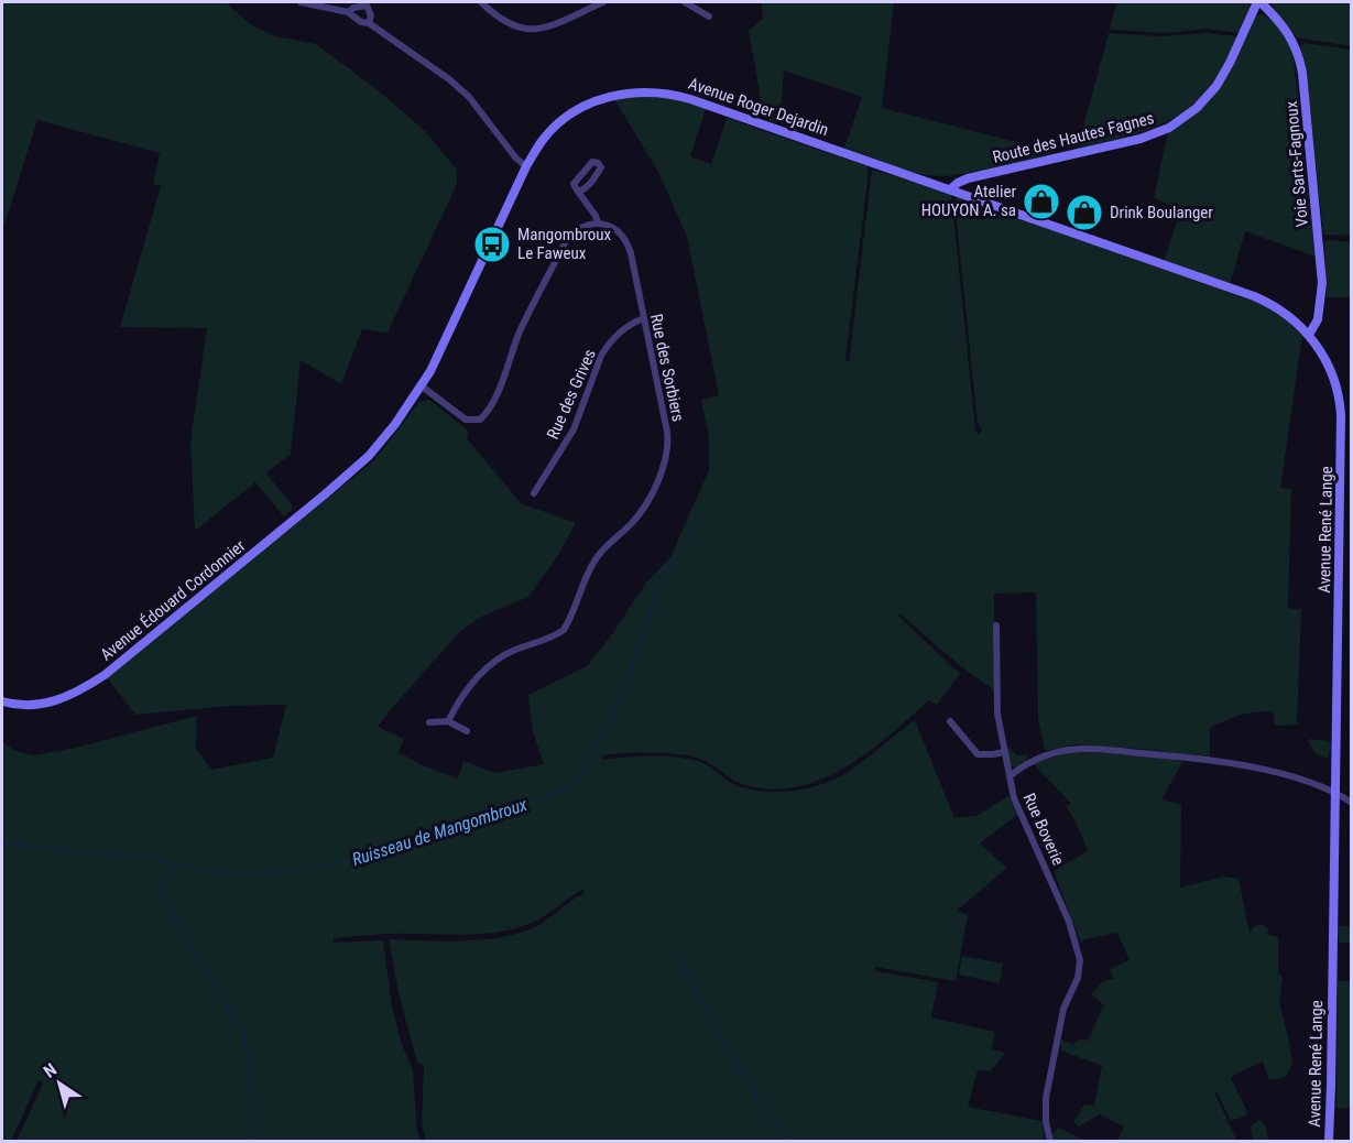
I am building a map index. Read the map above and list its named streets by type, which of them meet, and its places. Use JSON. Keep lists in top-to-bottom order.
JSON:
{
  "streets": {
    "main road": [
      "Avenue Roger Dejardin",
      "Route des Hautes Fagnes",
      "Voie Sarts-Fagnoux",
      "Avenue René Lange",
      "Avenue Édouard Cordonnier"
    ],
    "street": ["Rue des Sorbiers", "Rue des Grives", "Rue Boverie"]
  },
  "crossings": [
    ["Avenue Roger Dejardin", "Avenue René Lange"],
    ["Avenue Roger Dejardin", "Avenue Édouard Cordonnier"],
    ["Route des Hautes Fagnes", "Voie Sarts-Fagnoux"],
    ["Route des Hautes Fagnes", "Avenue René Lange"],
    ["Voie Sarts-Fagnoux", "Avenue René Lange"],
    ["Rue des Sorbiers", "Rue des Grives"],
    ["Avenue René Lange", "Rue Boverie"]
  ],
  "water": ["Ruisseau de Mangombroux"],
  "places": {
    "shop": ["Atelier HOUYON A. sa", "Drink Boulanger"],
    "bus stop": ["Mangombroux Le Faweux"]
  },
  "north": "top left"
}
